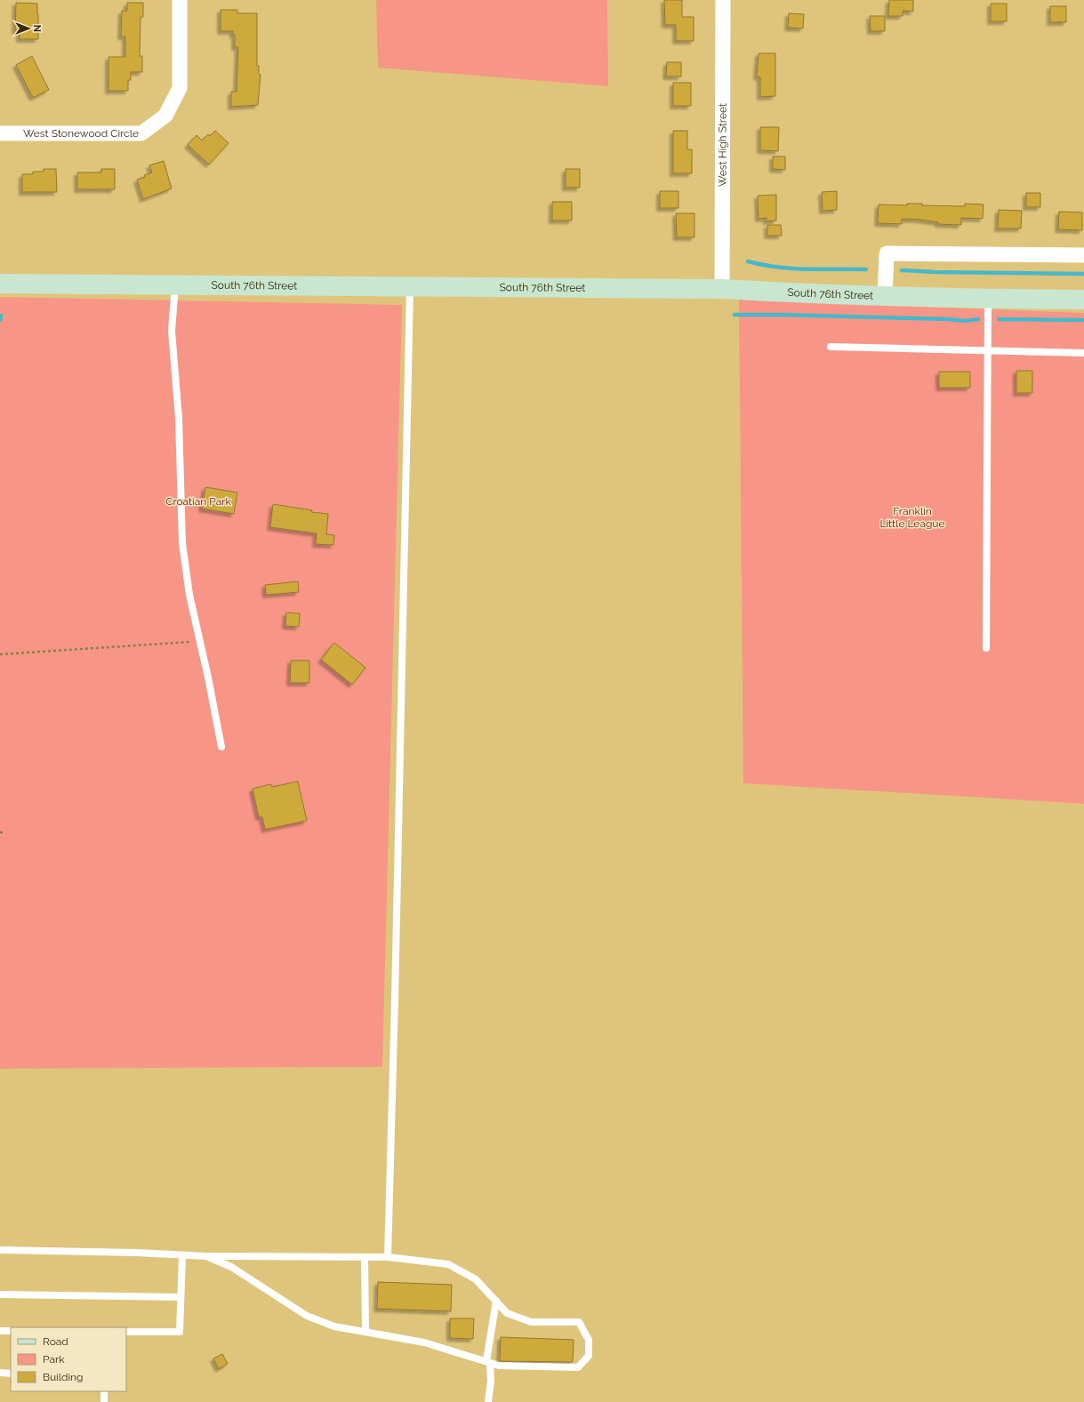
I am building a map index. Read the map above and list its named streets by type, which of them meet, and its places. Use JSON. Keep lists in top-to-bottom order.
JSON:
{
  "streets": {
    "main road": ["South 76th Street"],
    "street": ["West Stonewood Circle", "West High Street"]
  },
  "crossings": [
    ["West High Street", "South 76th Street"]
  ],
  "parks": ["Croatian Park", "Franklin Little League"],
  "legend": ["Road", "Park", "Building"],
  "north": "right"
}
